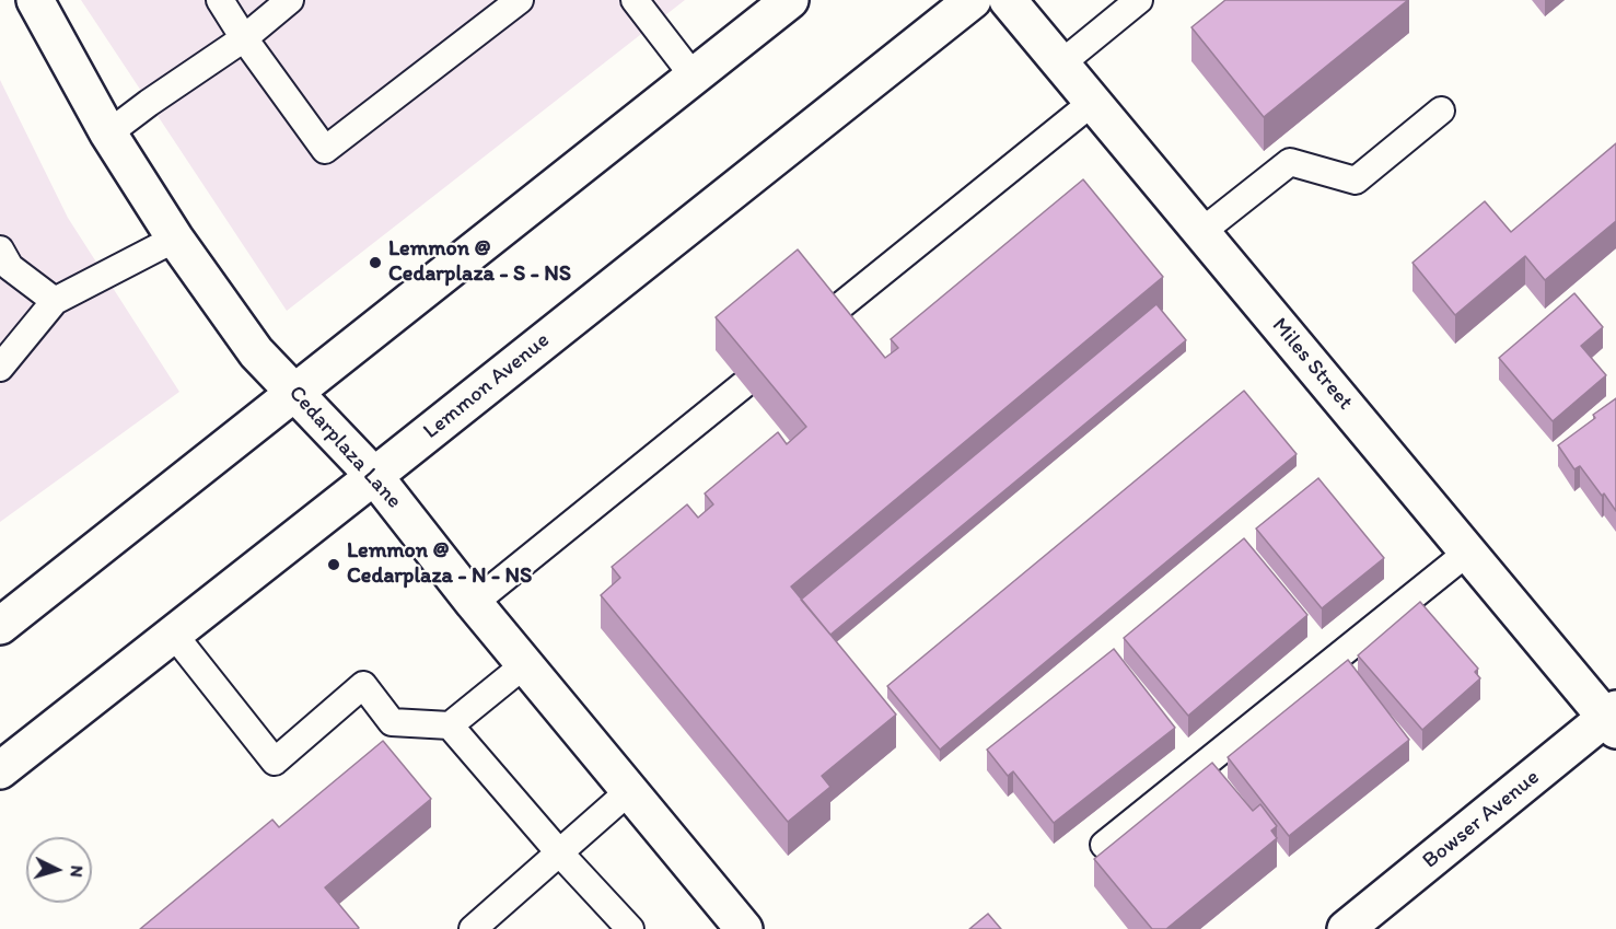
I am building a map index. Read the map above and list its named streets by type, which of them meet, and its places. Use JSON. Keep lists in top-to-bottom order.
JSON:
{
  "streets": {
    "street": [
      "Miles Street",
      "Lemmon Avenue",
      "Cedarplaza Lane",
      "Bowser Avenue"
    ]
  },
  "crossings": [
    ["Miles Street", "Bowser Avenue"],
    ["Lemmon Avenue", "Cedarplaza Lane"]
  ],
  "places": ["Lemmon @ Cedarplaza - S - NS", "Lemmon @ Cedarplaza - N - NS"],
  "north": "right"
}
